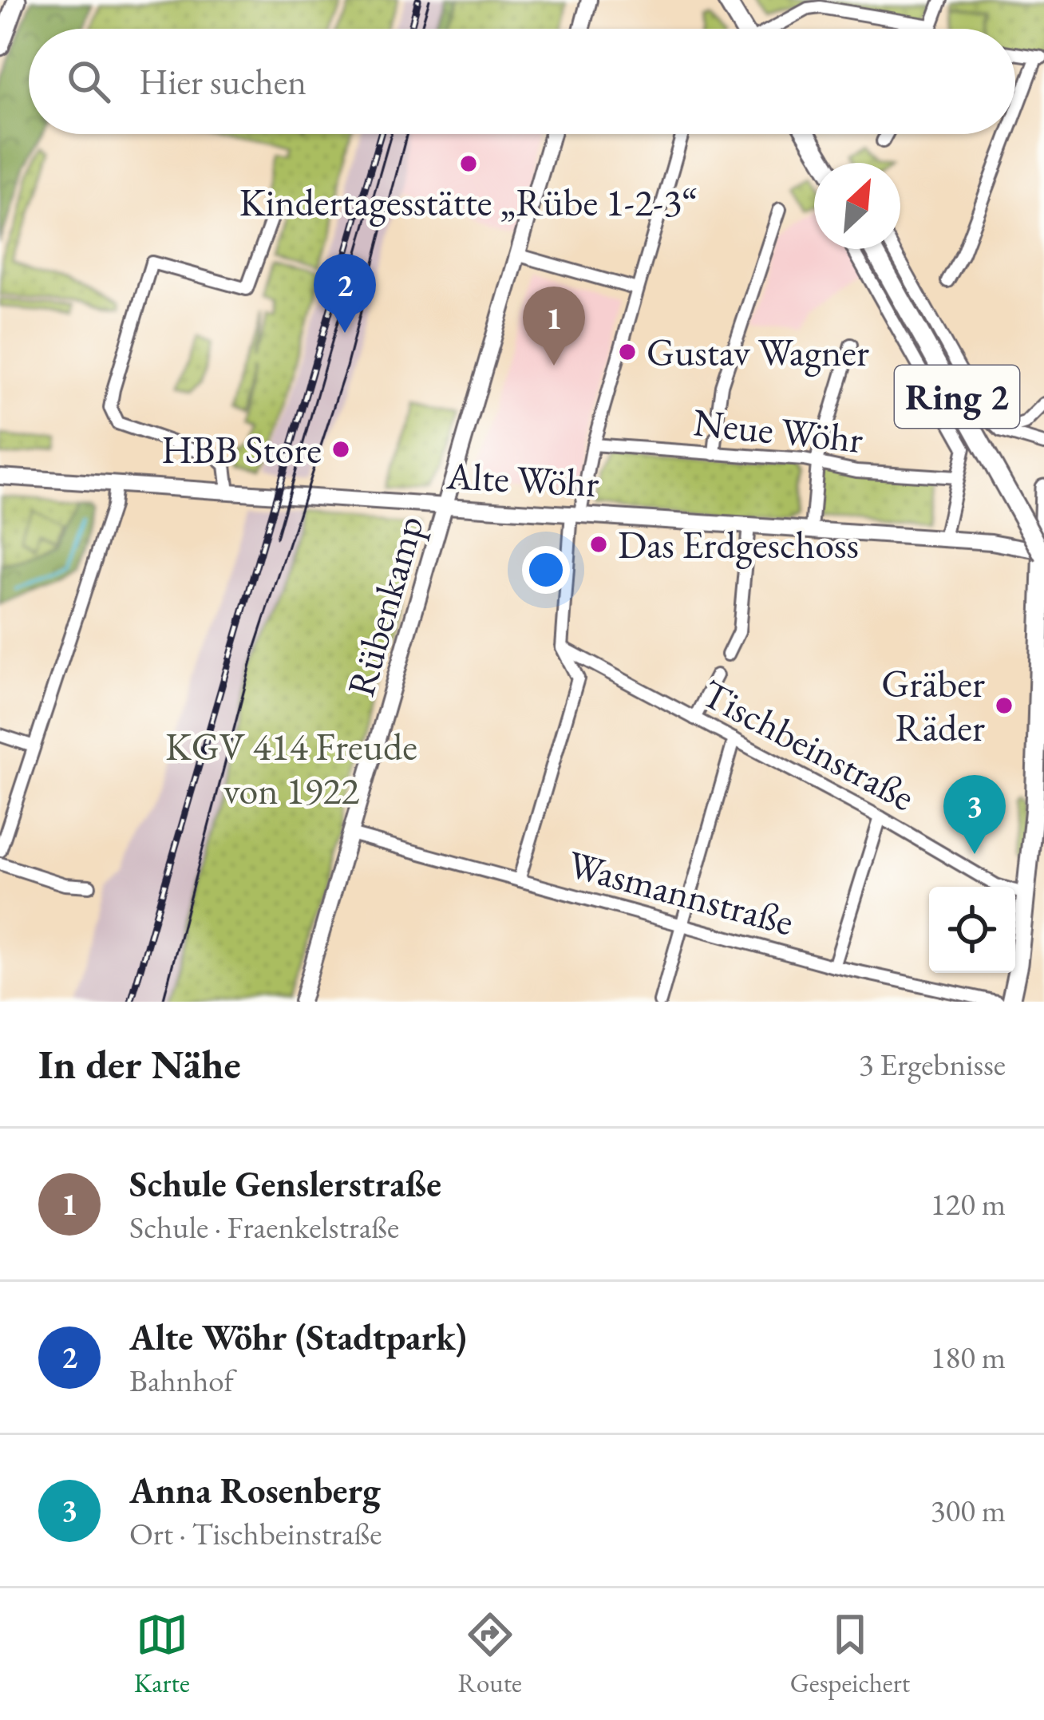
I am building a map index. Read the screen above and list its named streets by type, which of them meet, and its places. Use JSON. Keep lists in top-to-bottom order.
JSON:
{
  "streets": {
    "main road": ["Ring 2"],
    "street": [
      "Neue Wöhr",
      "Alte Wöhr",
      "Rübenkamp",
      "Tischbeinstraße",
      "Wasmannstraße"
    ]
  },
  "crossings": [
    ["Ring 2", "Alte Wöhr"],
    ["Alte Wöhr", "Rübenkamp"],
    ["Rübenkamp", "Wasmannstraße"]
  ],
  "parks": ["KGV 414 Freude von 1922"],
  "places": [
    "Kindertagesstätte „Rübe 1-2-3“",
    "Gustav Wagner",
    "HBB Store",
    "Das Erdgeschoss",
    "Gräber Räder"
  ],
  "north": "top right",
  "page": {
    "search": "Hier suchen",
    "pins": ["2", "1", "3"],
    "heading": ["In der Nähe", "3 Ergebnisse"],
    "list": [
      {
        "mark": "1",
        "name": "Schule Genslerstraße",
        "note": "Schule · Fraenkelstraße",
        "value": "120 m"
      },
      {
        "mark": "2",
        "name": "Alte Wöhr (Stadtpark)",
        "note": "Bahnhof",
        "value": "180 m"
      },
      {
        "mark": "3",
        "name": "Anna Rosenberg",
        "note": "Ort · Tischbeinstraße",
        "value": "300 m"
      }
    ],
    "nav": ["Karte", "Route", "Gespeichert"]
  }
}
